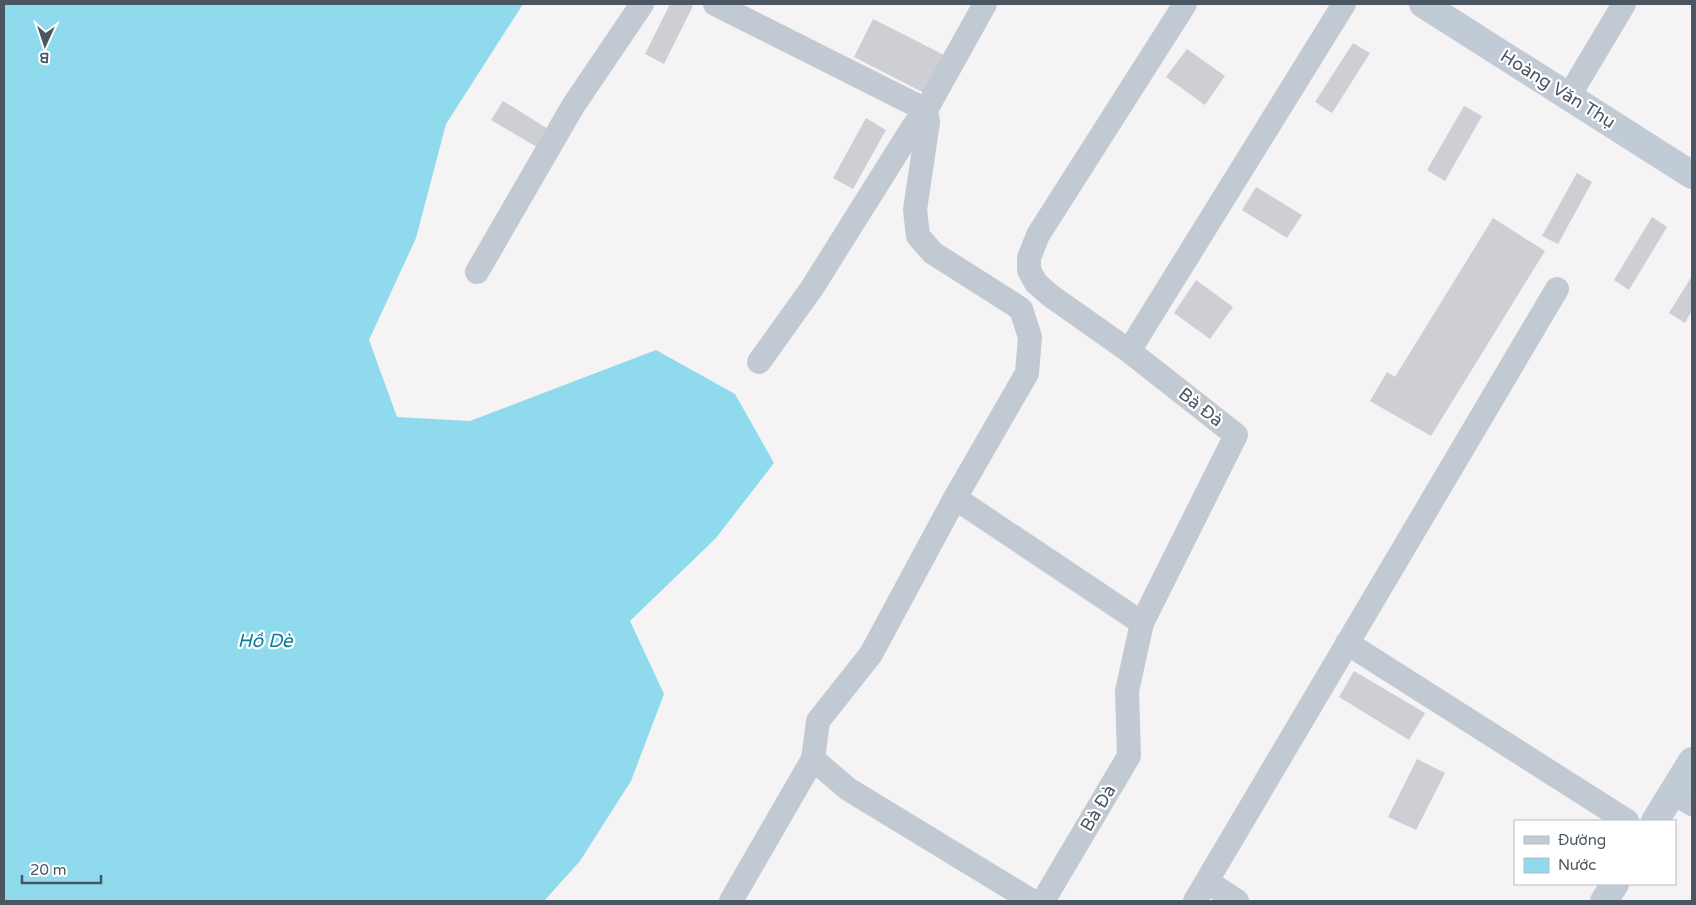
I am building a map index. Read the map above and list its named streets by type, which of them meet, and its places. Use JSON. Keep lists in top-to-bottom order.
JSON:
{
  "streets": {
    "main road": ["Hoàng Văn Thụ"],
    "street": ["Bà Đà"]
  },
  "water": ["Hồ Dè"],
  "legend": ["Đường", "Nước"],
  "scale_bar": "20 m",
  "north": "bottom"
}
